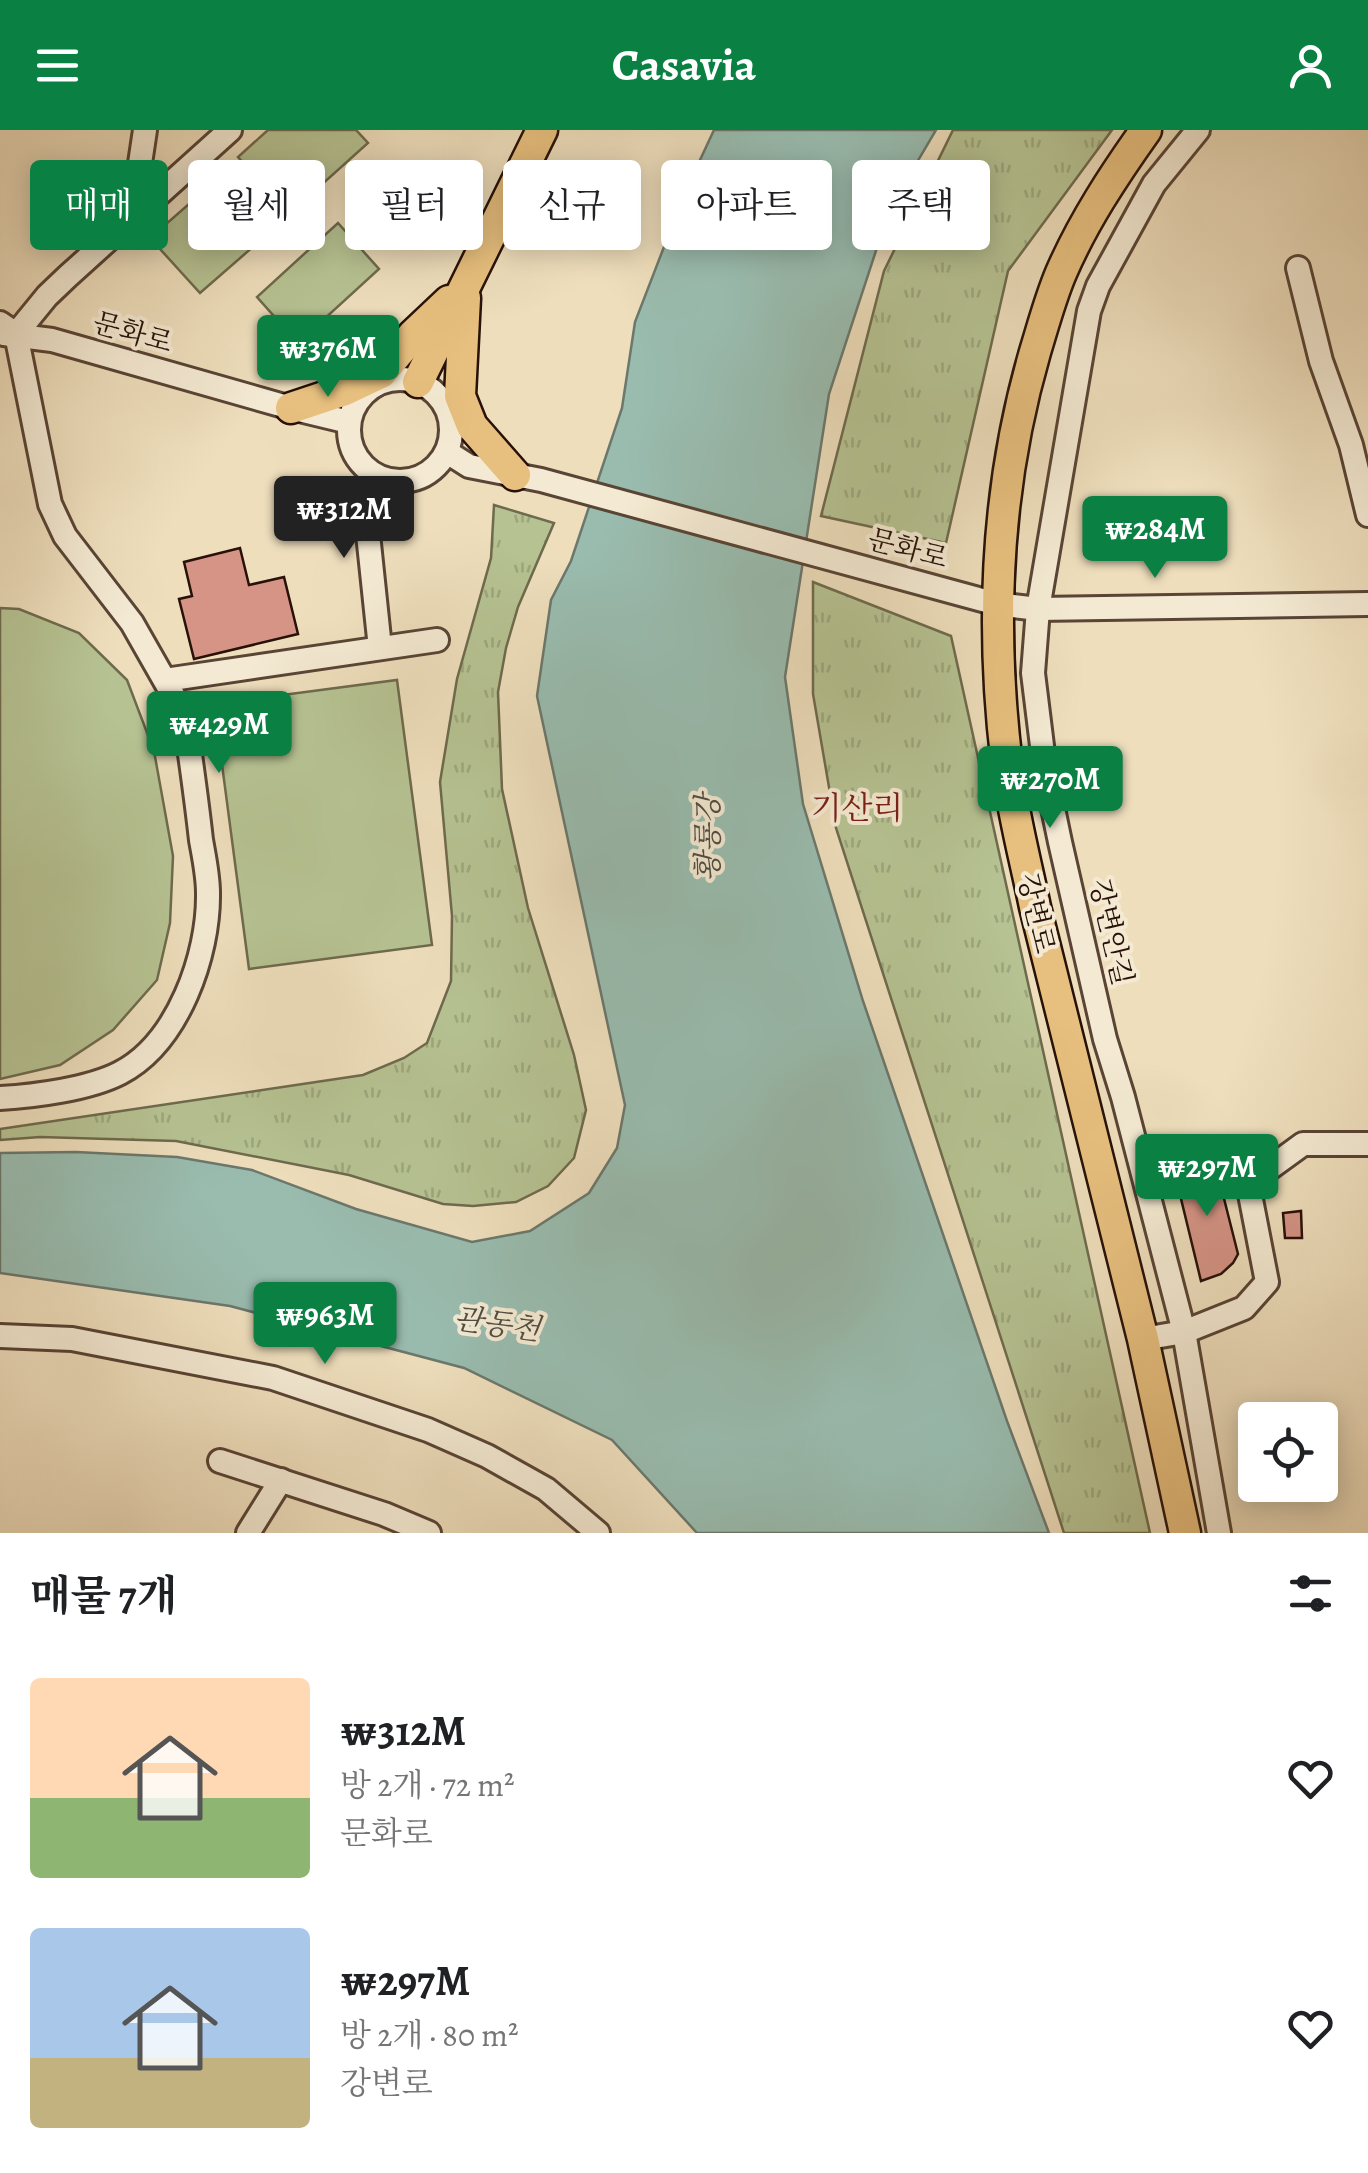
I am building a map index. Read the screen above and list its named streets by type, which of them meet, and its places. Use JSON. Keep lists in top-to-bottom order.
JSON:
{
  "streets": {
    "main road": ["강변로"],
    "street": ["문화로", "강변안길"]
  },
  "crossings": [
    ["문화로", "강변로"],
    ["문화로", "강변안길"]
  ],
  "districts": ["기산리"],
  "water": ["황룡강", "관동천"],
  "page": {
    "header": "Casavia",
    "chip": [
      "매매",
      "월세",
      "필터",
      "신규",
      "아파트",
      "주택"
    ],
    "price": [
      "₩376M",
      "₩312M",
      "₩284M",
      "₩429M",
      "₩270M",
      "₩297M",
      "₩963M"
    ],
    "heading": "매물 7개",
    "list": [
      {
        "name": "₩312M",
        "note": "방 2개 · 72 m² · 문화로"
      },
      {
        "name": "₩297M",
        "note": "방 2개 · 80 m² · 강변로"
      }
    ]
  }
}
